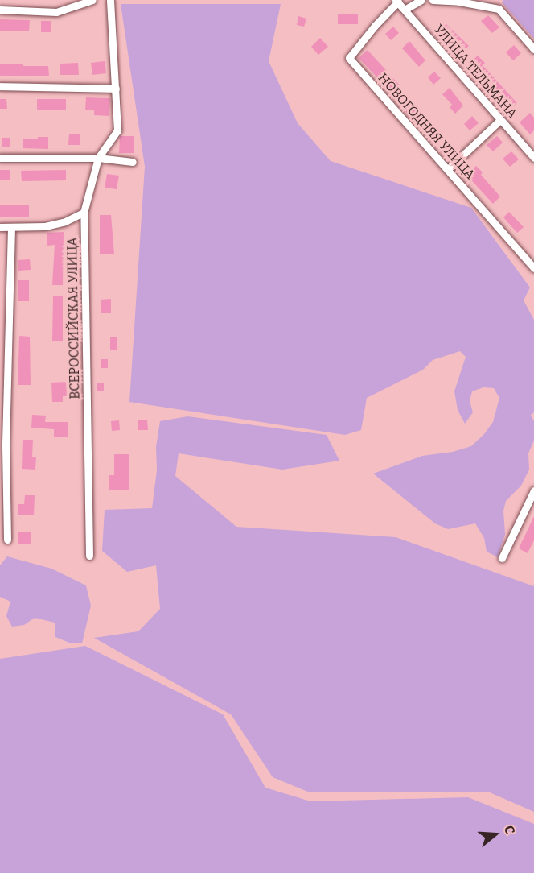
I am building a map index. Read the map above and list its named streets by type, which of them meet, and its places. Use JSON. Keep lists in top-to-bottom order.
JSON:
{
  "streets": {
    "street": ["УЛИЦА ТЕЛЬМАНА", "НОВОГОДНЯЯ УЛИЦА", "ВСЕРОССИЙСКАЯ УЛИЦА"]
  },
  "crossings": [
    ["УЛИЦА ТЕЛЬМАНА", "НОВОГОДНЯЯ УЛИЦА"]
  ],
  "north": "right"
}
